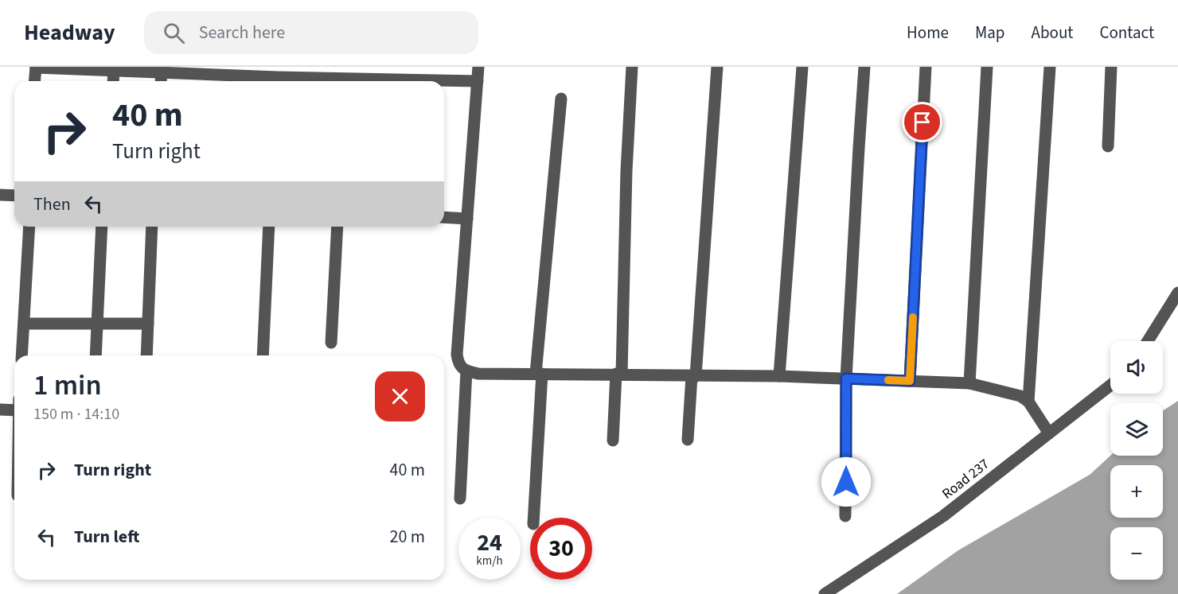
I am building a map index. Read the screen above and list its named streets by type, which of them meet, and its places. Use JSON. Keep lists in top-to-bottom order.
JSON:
{
  "streets": {
    "street": ["Road 237"]
  },
  "page": {
    "header": "Headway",
    "search": "Search here",
    "nav": [
      "Home",
      "Map",
      "About",
      "Contact"
    ],
    "turn": ["40 m", "Turn right"],
    "then": "Then",
    "map_buttons": ["+", "−"],
    "heading": ["1 min", "150 m · 14:10"],
    "list": [
      {
        "name": "Turn right",
        "value": "40 m"
      },
      {
        "name": "Turn left",
        "value": "20 m"
      }
    ],
    "speed": "24 km/h",
    "limit": "30"
  }
}
